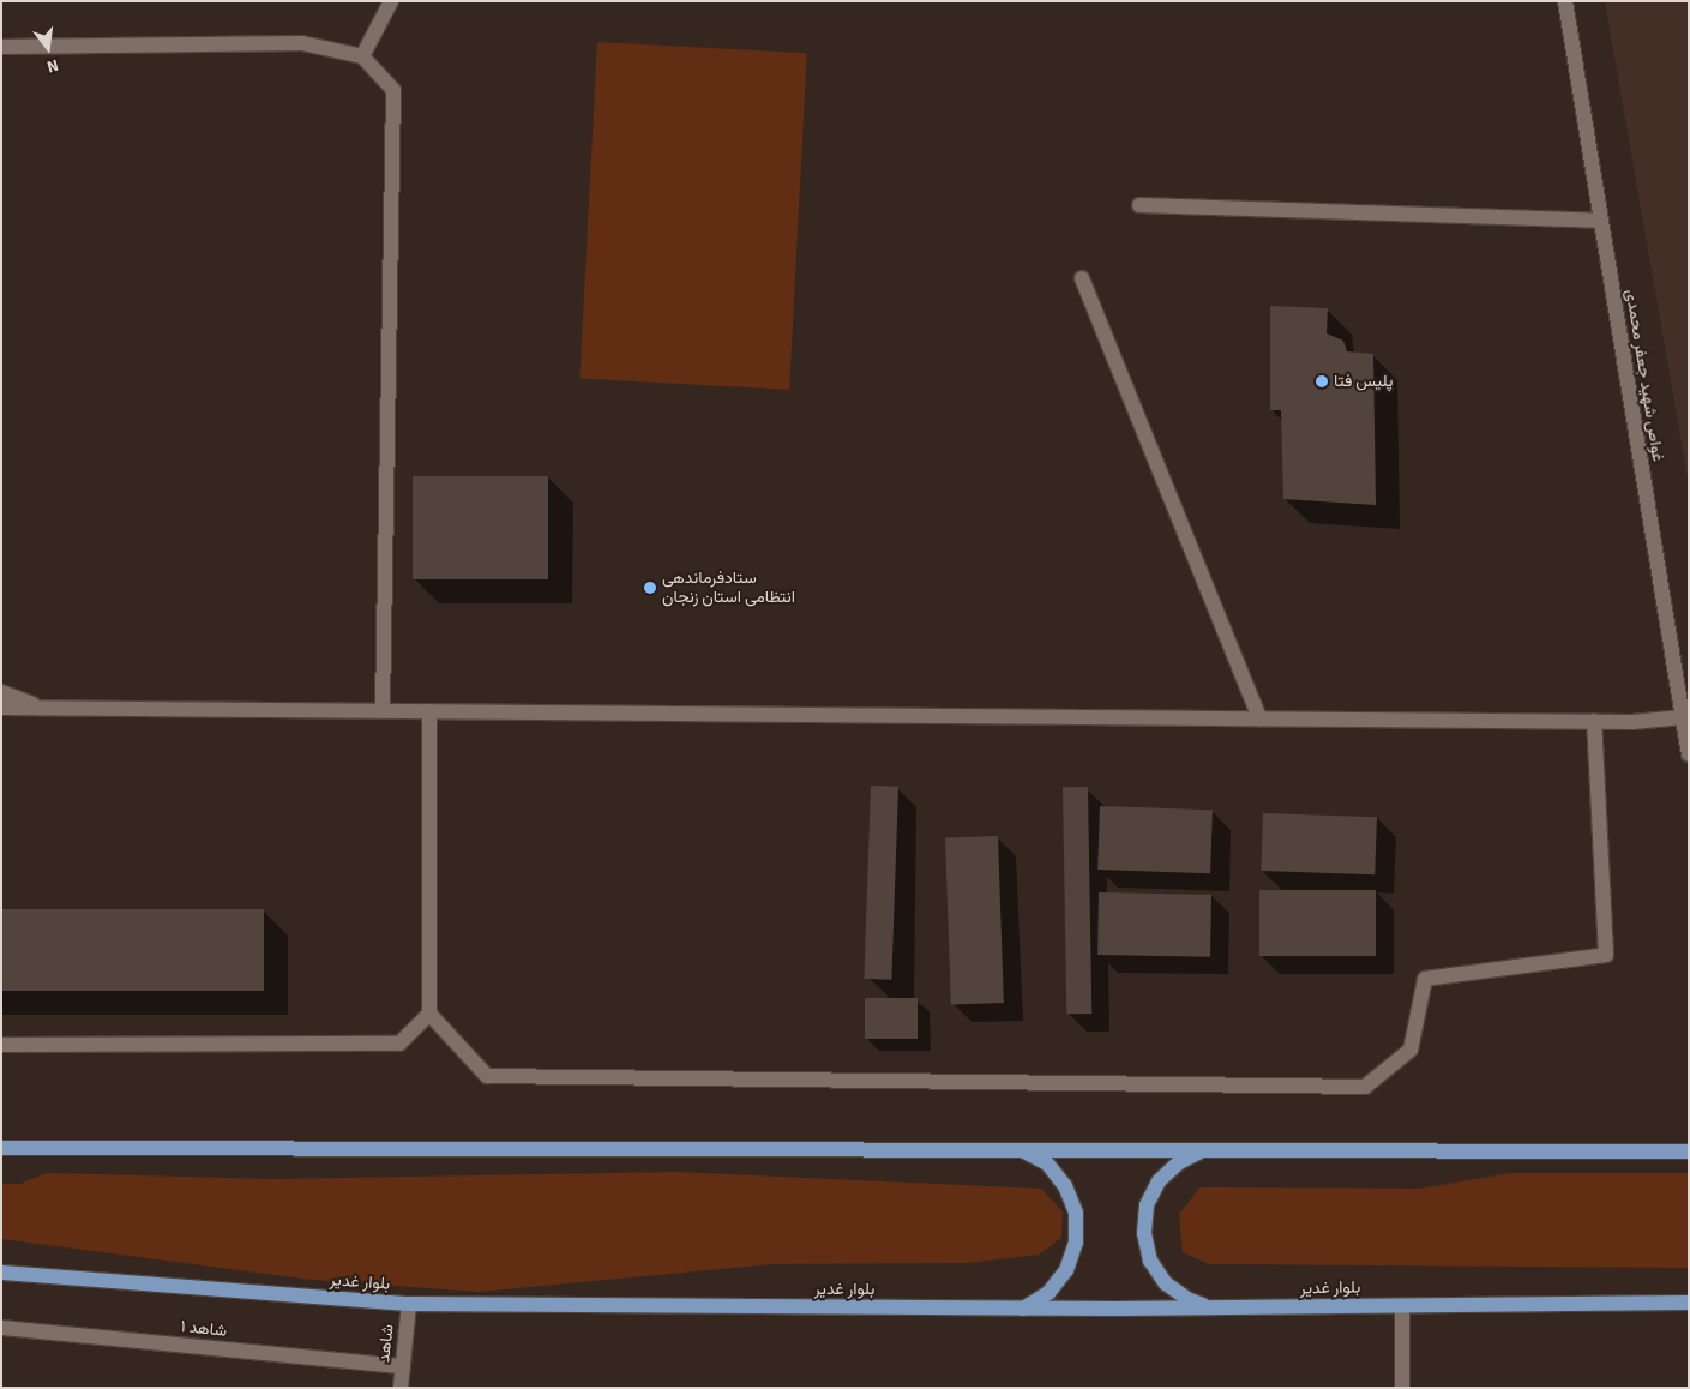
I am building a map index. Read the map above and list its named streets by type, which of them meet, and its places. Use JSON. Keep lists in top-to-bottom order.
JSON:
{
  "streets": {
    "main road": ["بلوار غدیر"],
    "street": ["غواص شهید جعفر محمدی", "شاهد ۱", "شاهد"]
  },
  "crossings": [
    ["بلوار غدیر", "شاهد"],
    ["شاهد ۱", "شاهد"]
  ],
  "places": ["پلیس فتا", "ستادفرماندهی انتظامی استان زنجان"],
  "north": "bottom"
}
